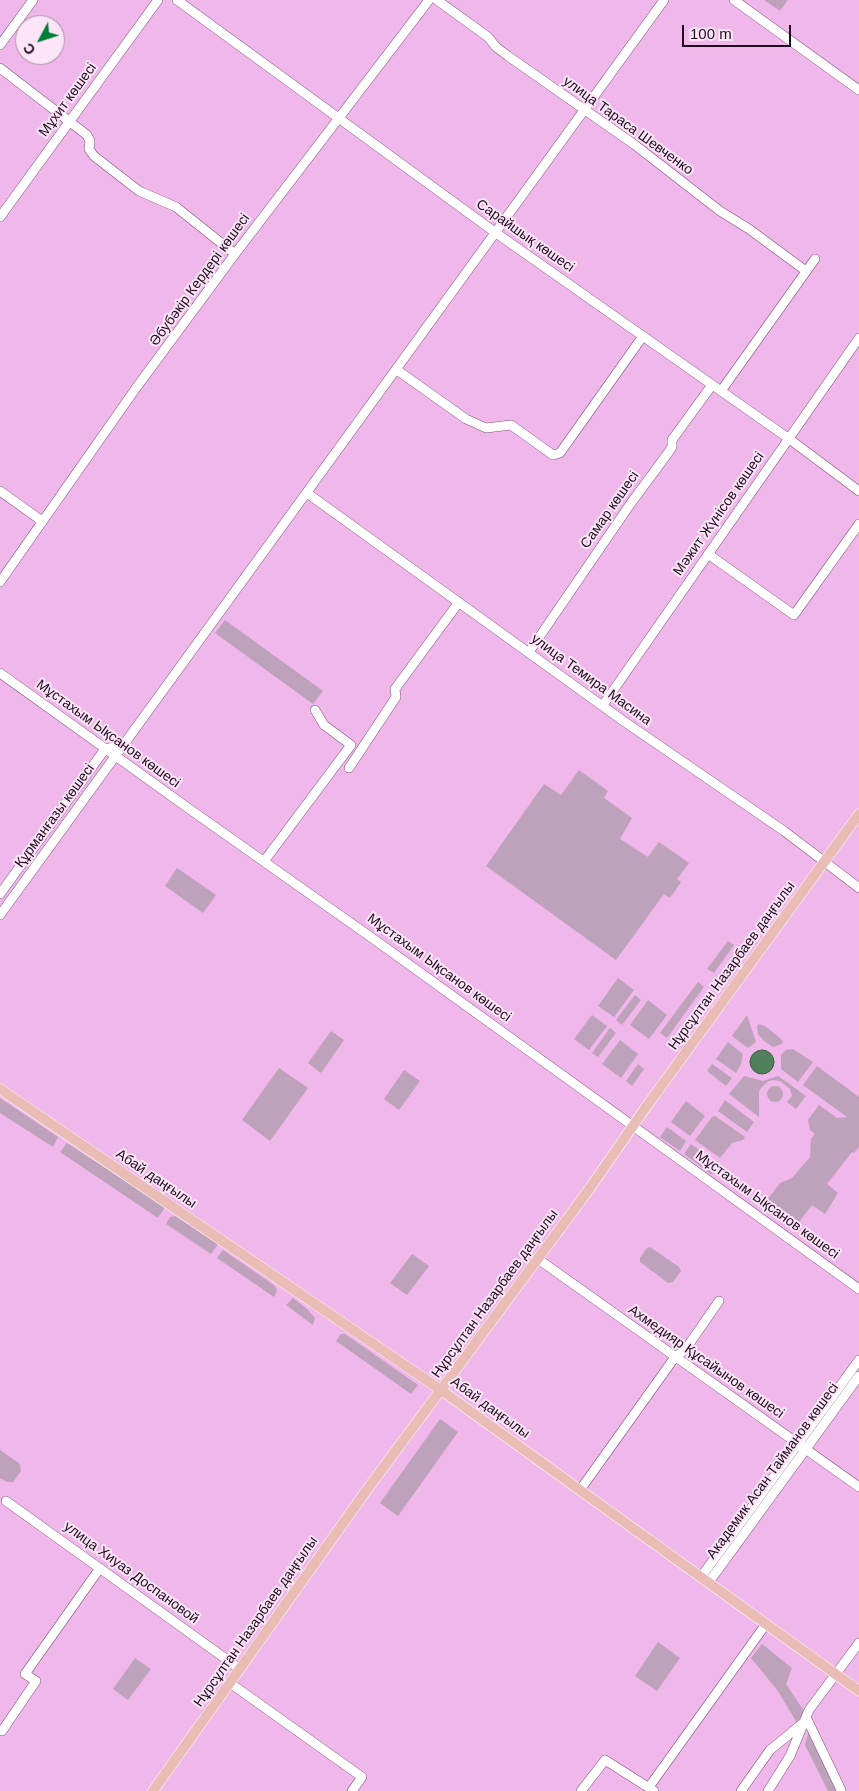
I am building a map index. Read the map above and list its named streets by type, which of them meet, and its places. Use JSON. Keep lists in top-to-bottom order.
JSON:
{
  "streets": {
    "main road": ["Нұрсұлтан Назарбаев даңғылы", "Абай даңғылы"],
    "street": [
      "Мұхит көшесі",
      "улица Тараса Шевченко",
      "Сарайшық көшесі",
      "Әбубәкір Кердері көшесі",
      "Самар көшесі",
      "Мәжит Жүнісов көшесі",
      "улица Темира Масина",
      "Мұстахым Ықсанов көшесі",
      "Құрманғазы көшесі",
      "Ахмедияр Құсайынов көшесі",
      "Академик Асан Тайманов көшесі",
      "улица Хиуаз Доспановой"
    ]
  },
  "crossings": [
    ["улица Тараса Шевченко", "Құрманғазы көшесі"],
    ["Сарайшық көшесі", "Әбубәкір Кердері көшесі"],
    ["Сарайшық көшесі", "Самар көшесі"],
    ["Сарайшық көшесі", "Мәжит Жүнісов көшесі"],
    ["Сарайшық көшесі", "Құрманғазы көшесі"],
    ["Самар көшесі", "улица Темира Масина"],
    ["Мәжит Жүнісов көшесі", "улица Темира Масина"],
    ["улица Темира Масина", "Құрманғазы көшесі"],
    ["улица Темира Масина", "Нұрсұлтан Назарбаев даңғылы"],
    ["Мұстахым Ықсанов көшесі", "Құрманғазы көшесі"],
    ["Мұстахым Ықсанов көшесі", "Нұрсұлтан Назарбаев даңғылы"],
    ["Нұрсұлтан Назарбаев даңғылы", "Абай даңғылы"],
    ["Нұрсұлтан Назарбаев даңғылы", "Ахмедияр Құсайынов көшесі"],
    ["Нұрсұлтан Назарбаев даңғылы", "улица Хиуаз Доспановой"],
    ["Абай даңғылы", "Академик Асан Тайманов көшесі"],
    ["Ахмедияр Құсайынов көшесі", "Академик Асан Тайманов көшесі"]
  ],
  "scale_bar": "100 m",
  "north": "bottom left"
}
